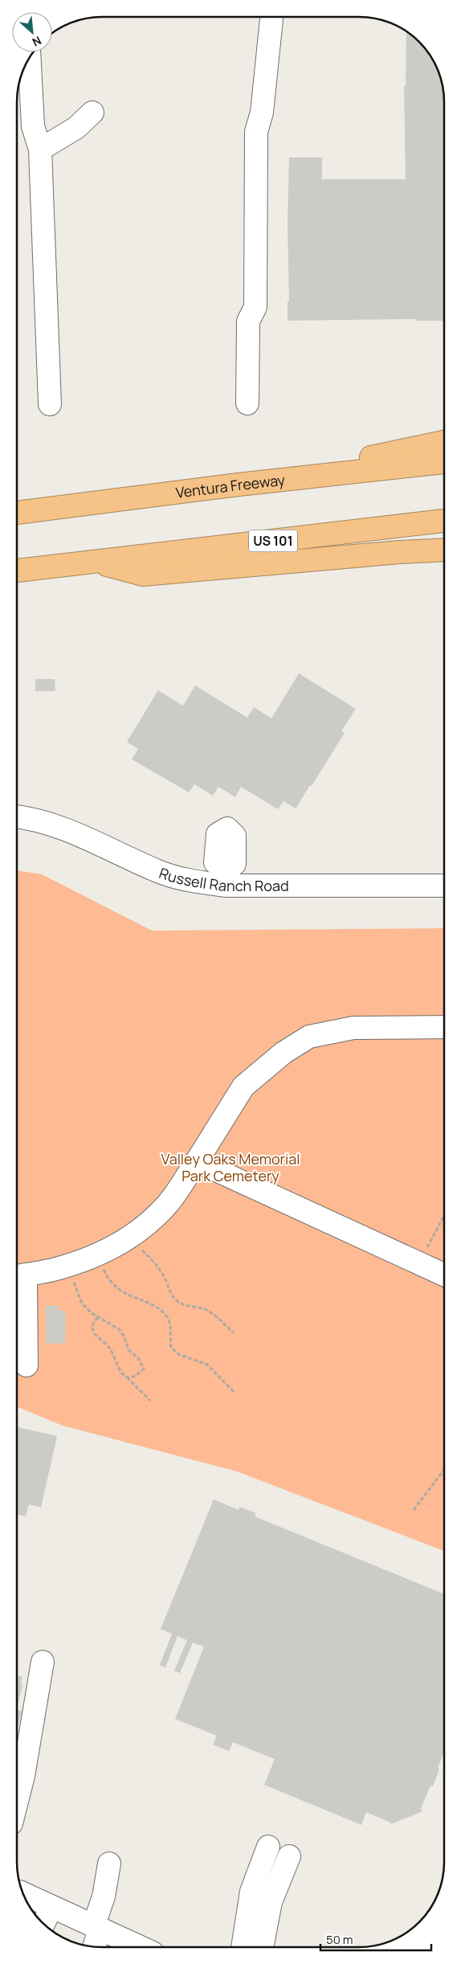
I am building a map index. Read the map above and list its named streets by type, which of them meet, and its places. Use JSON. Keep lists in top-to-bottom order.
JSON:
{
  "streets": {
    "highway": ["Ventura Freeway", "US 101"],
    "street": ["Russell Ranch Road"]
  },
  "parks": ["Valley Oaks Memorial Park Cemetery"],
  "scale_bar": "50 m",
  "north": "bottom right"
}
